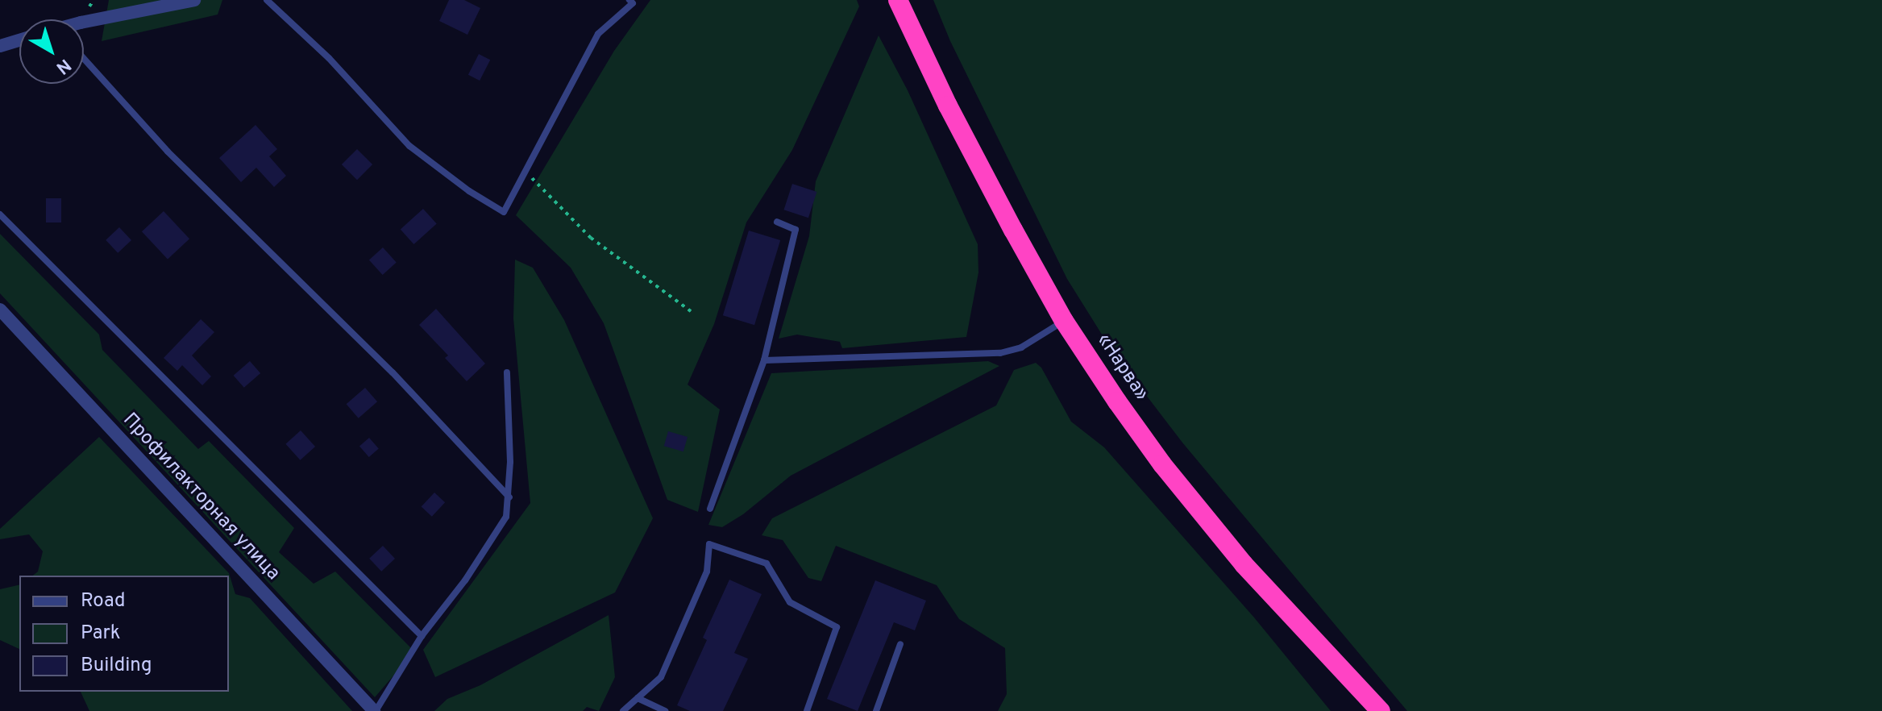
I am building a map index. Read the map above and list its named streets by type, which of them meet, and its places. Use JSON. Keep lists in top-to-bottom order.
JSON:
{
  "streets": {
    "highway": ["«Нарва»"],
    "street": ["Профилакторная улица"]
  },
  "legend": ["Road", "Park", "Building"],
  "north": "bottom right"
}
